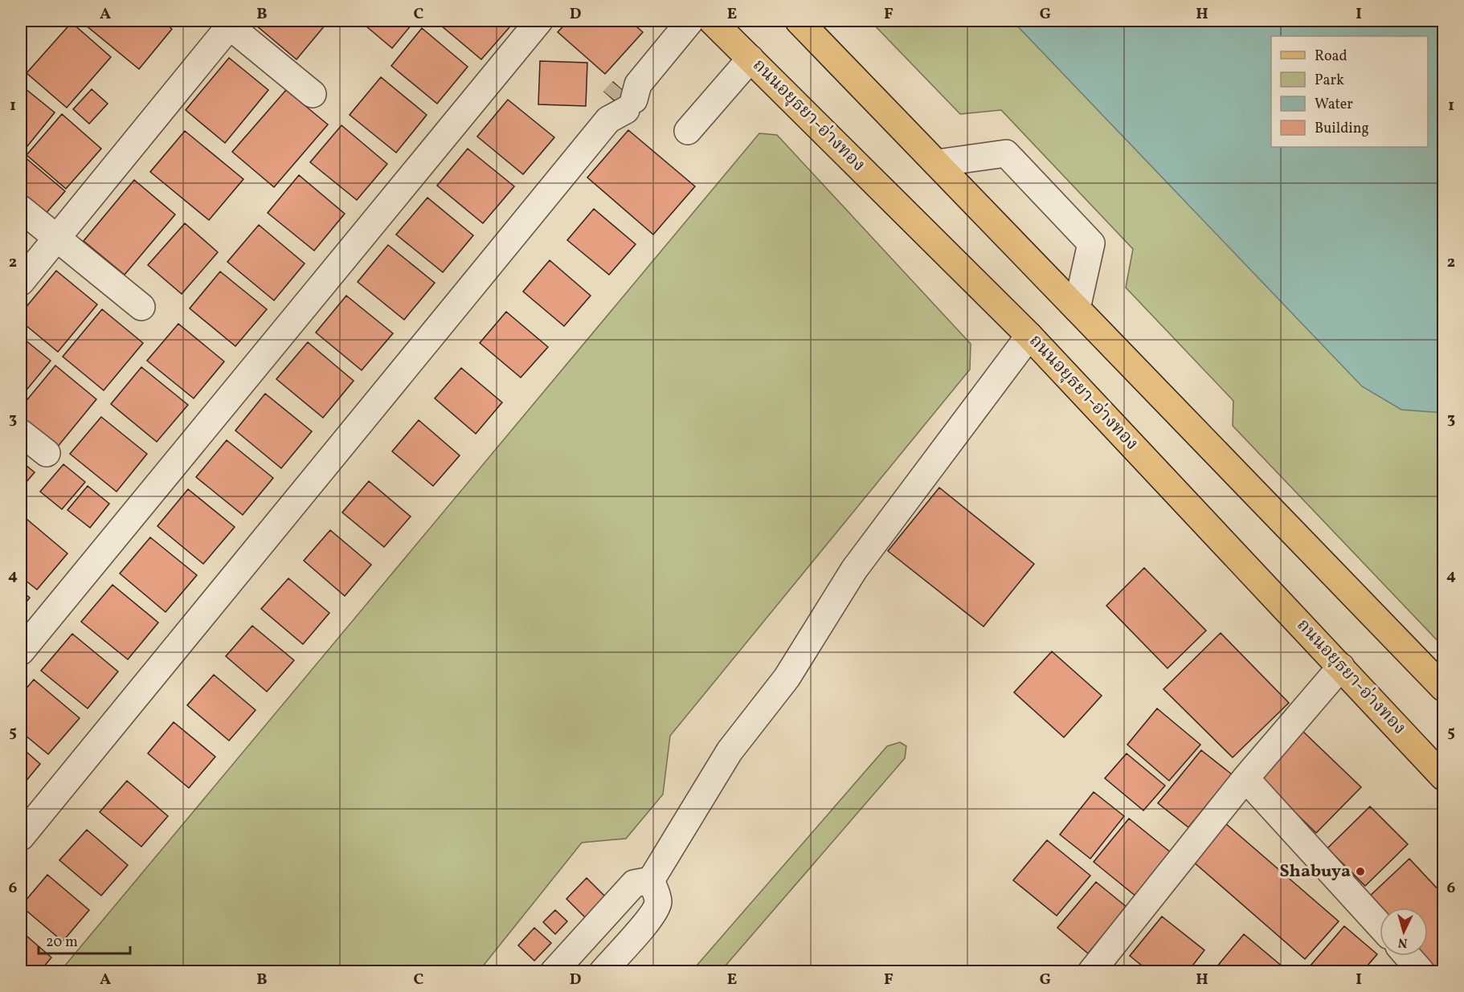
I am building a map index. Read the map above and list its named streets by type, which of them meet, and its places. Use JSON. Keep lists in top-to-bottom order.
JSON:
{
  "streets": {
    "main road": ["ถนนอยุธยา-อ่างทอง"]
  },
  "places": ["Shabuya"],
  "legend": [
    "Road",
    "Park",
    "Water",
    "Building"
  ],
  "scale_bar": "20 m",
  "north": "bottom",
  "grid": {
    "columns": [
      "A",
      "B",
      "C",
      "D",
      "E",
      "F",
      "G",
      "H",
      "I"
    ],
    "rows": [
      "1",
      "2",
      "3",
      "4",
      "5",
      "6"
    ]
  }
}
